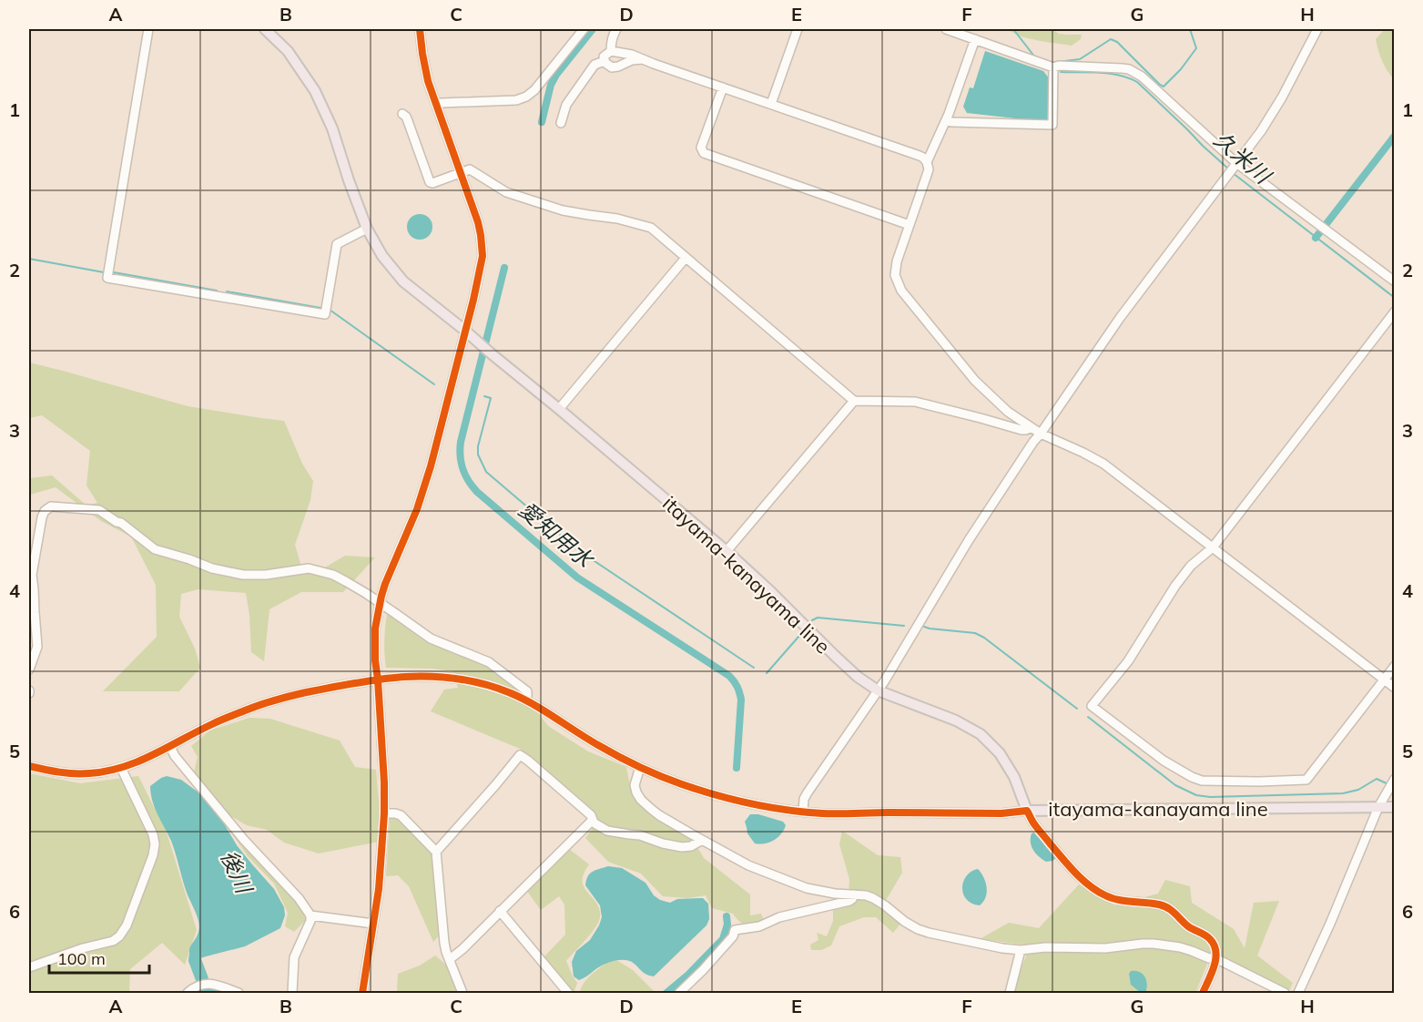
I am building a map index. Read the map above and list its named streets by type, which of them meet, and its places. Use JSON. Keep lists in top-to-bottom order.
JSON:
{
  "streets": {
    "main road": ["itayama-kanayama line"]
  },
  "water": ["久米川", "愛知用水", "後川"],
  "scale_bar": "100 m",
  "grid": {
    "columns": [
      "A",
      "B",
      "C",
      "D",
      "E",
      "F",
      "G",
      "H"
    ],
    "rows": [
      "1",
      "2",
      "3",
      "4",
      "5",
      "6"
    ]
  }
}
